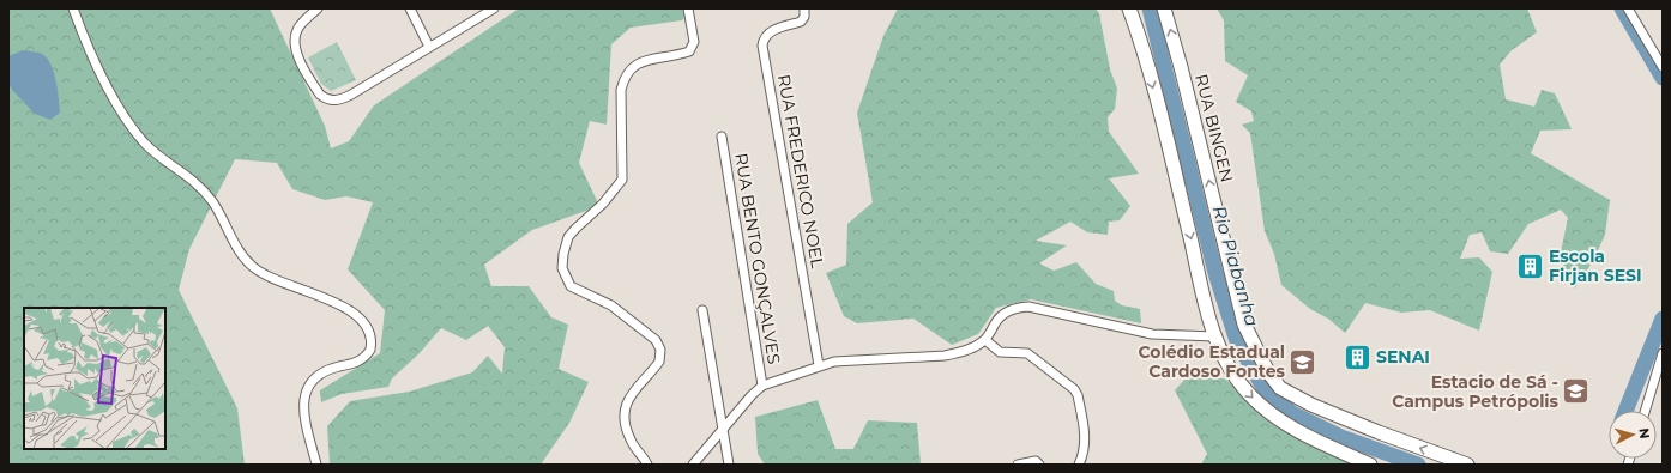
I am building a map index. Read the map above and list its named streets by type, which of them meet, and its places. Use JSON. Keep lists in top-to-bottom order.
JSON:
{
  "streets": {
    "main road": ["RUA BINGEN"],
    "street": ["RUA FREDERICO NOEL", "RUA BENTO GONÇALVES"]
  },
  "water": ["Rio Piabanha"],
  "places": {
    "building": ["Escola Firjan SESI", "SENAI"],
    "school or university": ["Colédio Estadual Cardoso Fontes", "Estacio de Sá - Campus Petrópolis"]
  },
  "north": "right"
}
